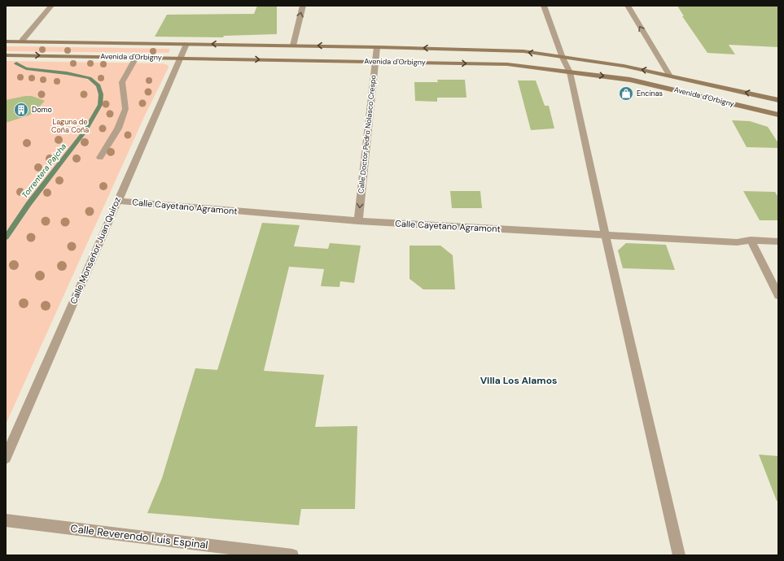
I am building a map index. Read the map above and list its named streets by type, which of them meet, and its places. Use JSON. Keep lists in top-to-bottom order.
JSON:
{
  "streets": {
    "main road": ["Avenida d'Orbigny"],
    "street": [
      "Calle Doctor Pedro Nolasco Crespo",
      "Calle Cayetano Agramont",
      "Calle Monseñor Juan Quiroz",
      "Calle Reverendo Luis Espinal"
    ]
  },
  "crossings": [
    ["Avenida d'Orbigny", "Calle Doctor Pedro Nolasco Crespo"],
    ["Avenida d'Orbigny", "Calle Monseñor Juan Quiroz"],
    ["Calle Doctor Pedro Nolasco Crespo", "Calle Cayetano Agramont"],
    ["Calle Cayetano Agramont", "Calle Monseñor Juan Quiroz"]
  ],
  "one_way": ["Calle Doctor Pedro Nolasco Crespo"],
  "districts": ["Villa Los Alamos"],
  "water": ["Torrentera Pajcha"],
  "parks": ["Laguna de Coña Coña"],
  "places": {
    "shop": ["Encinas"],
    "building": ["Domo"]
  }
}
